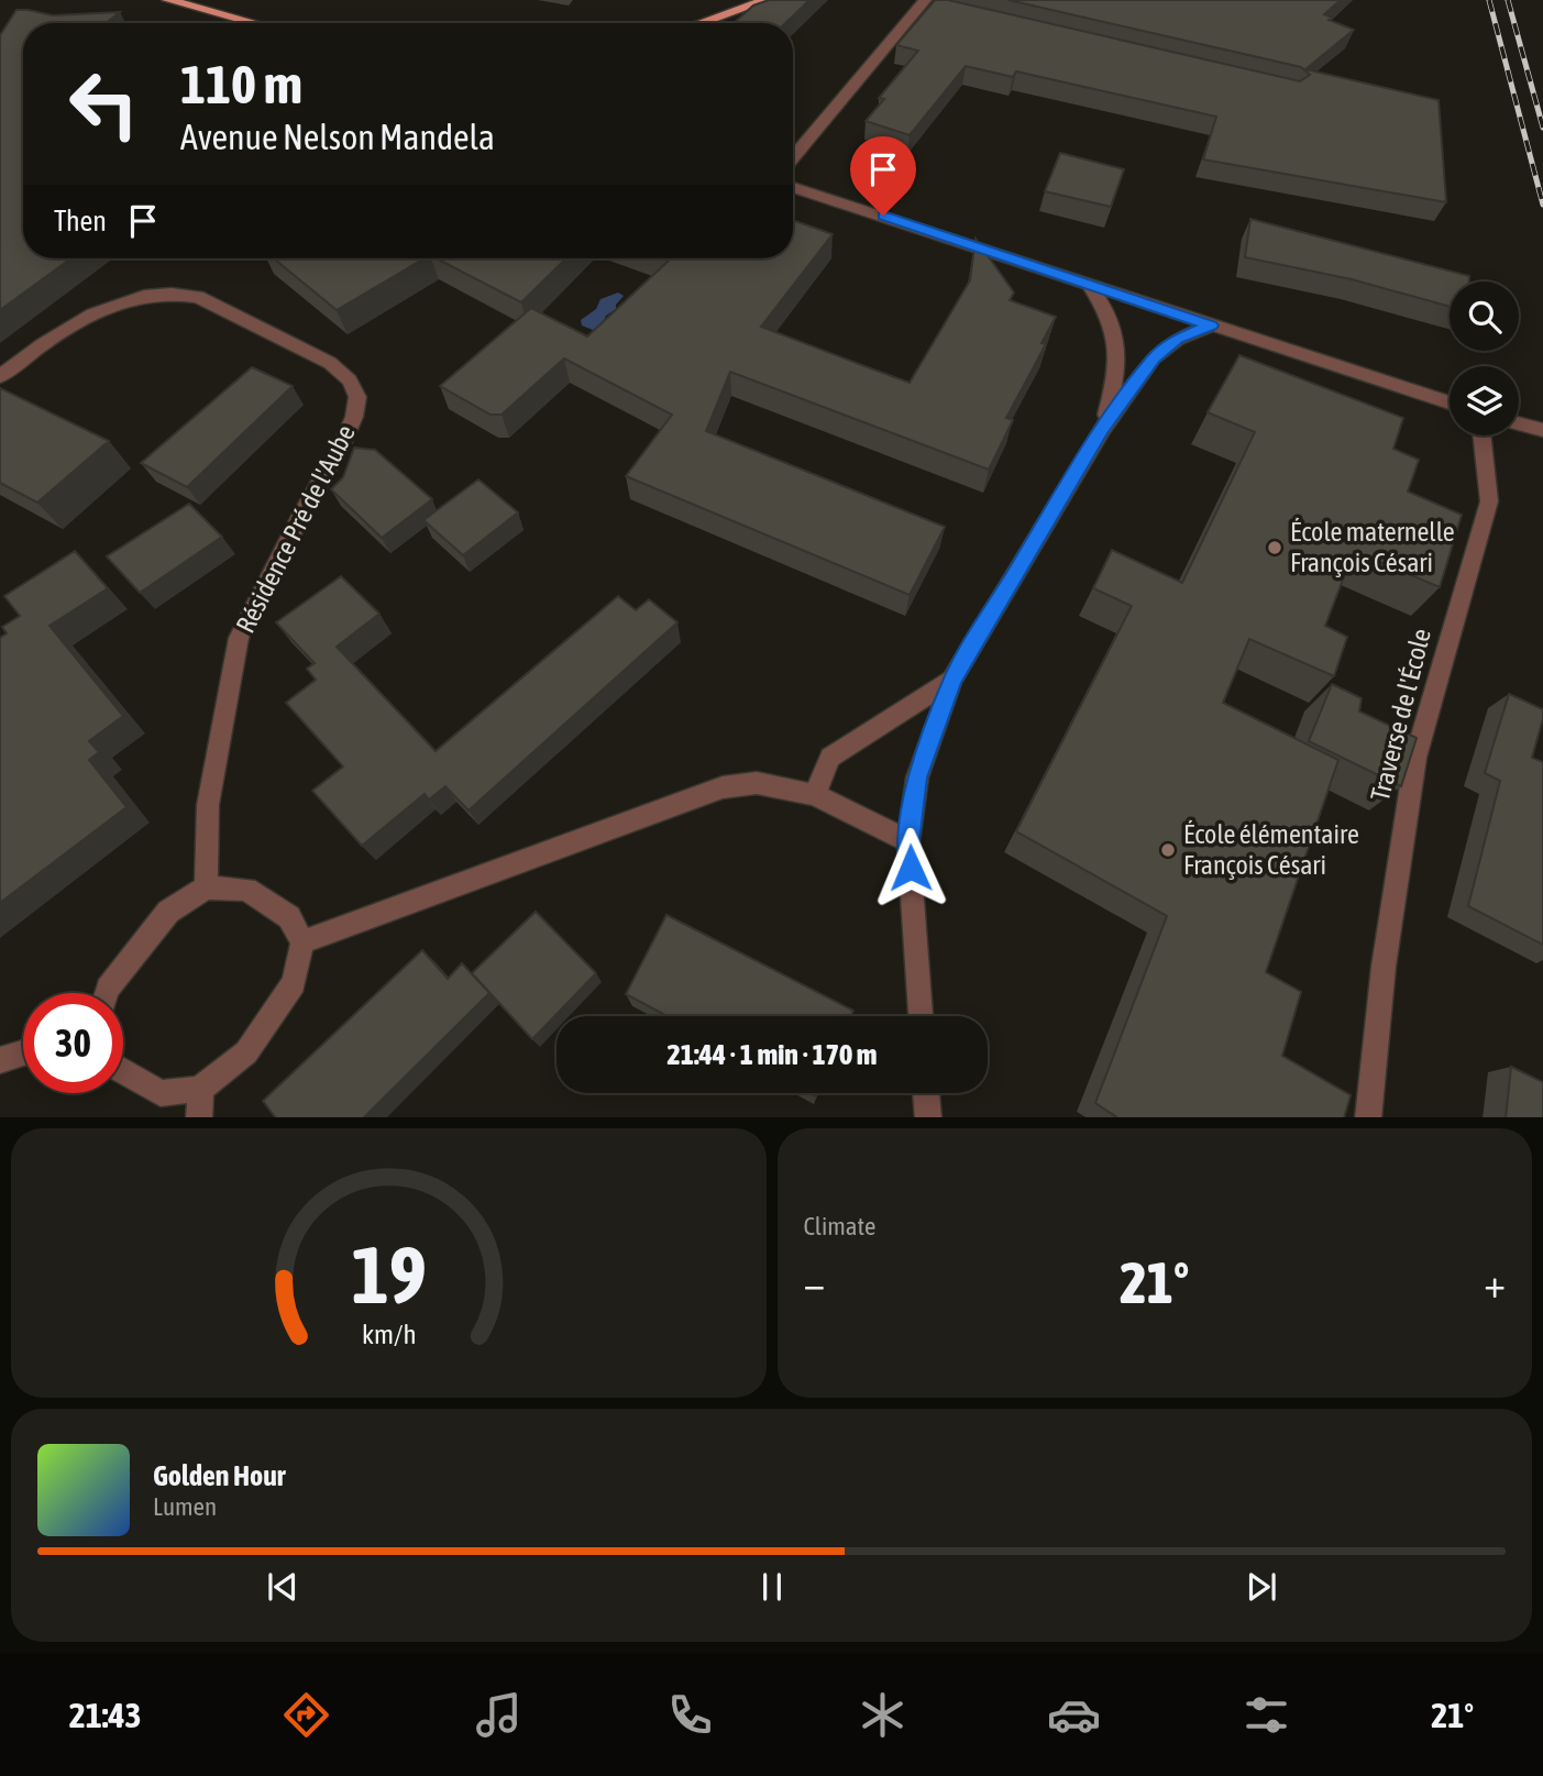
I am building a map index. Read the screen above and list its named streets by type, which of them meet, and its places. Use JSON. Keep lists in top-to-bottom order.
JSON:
{
  "streets": {
    "street": ["Résidence Pré de l'Aube", "Traverse de l'École"]
  },
  "places": ["École maternelle François Césari", "École élémentaire François Césari"],
  "page": {
    "turn": ["110 m", "Avenue Nelson Mandela"],
    "then": "Then",
    "limit": "30",
    "trip": "21:44 · 1 min · 170 m",
    "tile": "Climate",
    "heat": ["−", "21°", "+"],
    "song": ["Golden Hour", "Lumen"],
    "tabs": ["21:43", "21°"],
    "gauge": ["19", "km/h"]
  }
}
